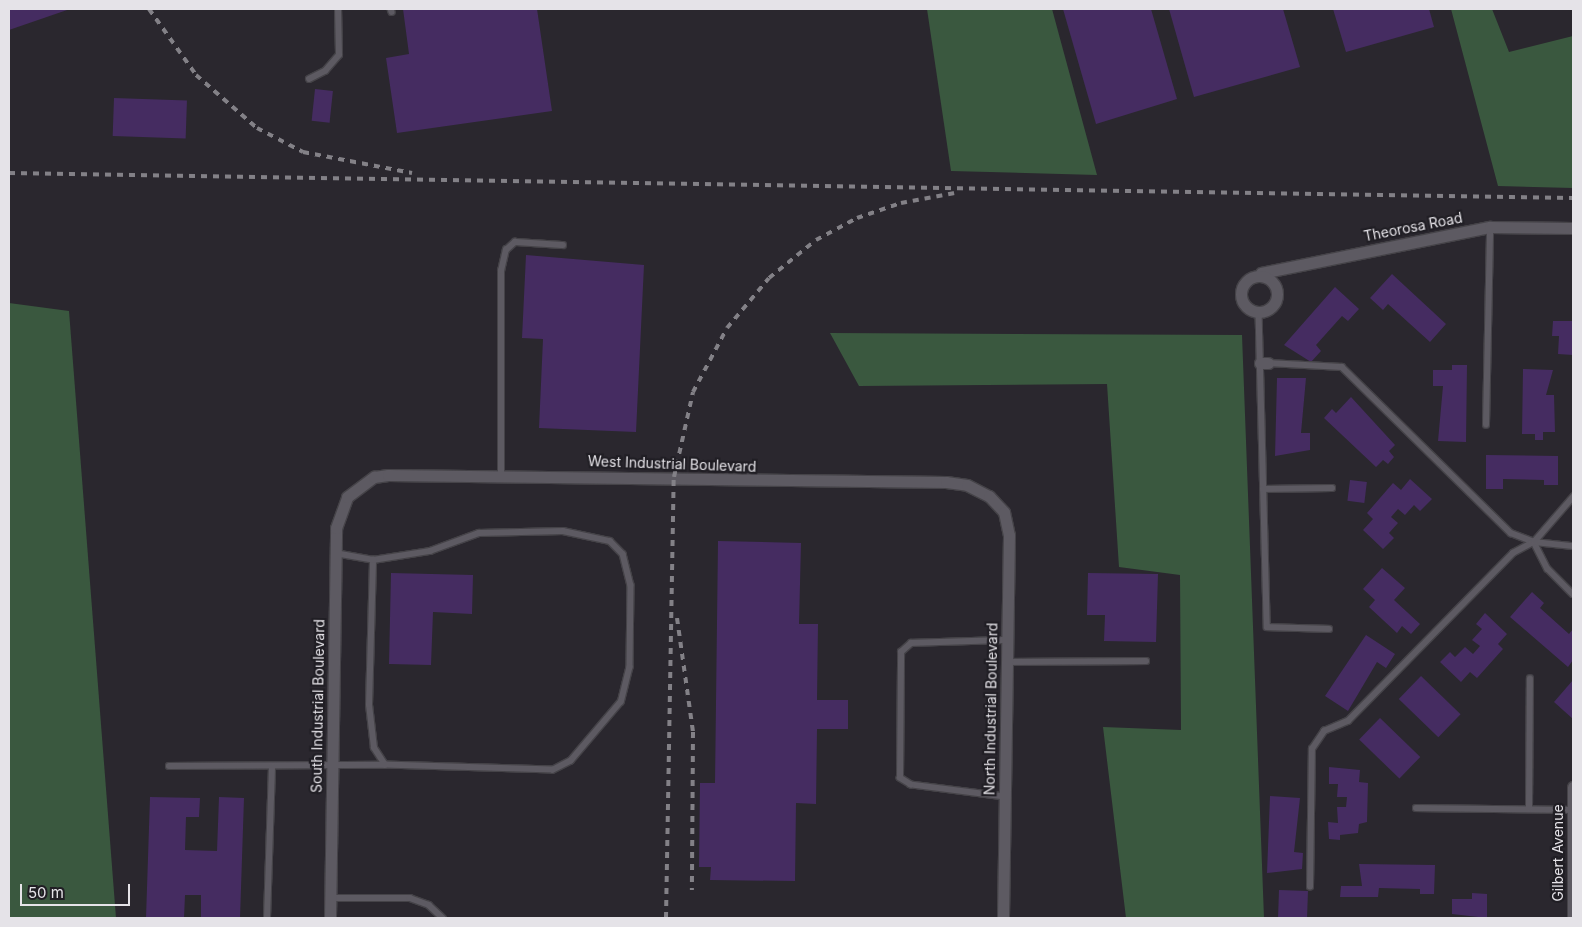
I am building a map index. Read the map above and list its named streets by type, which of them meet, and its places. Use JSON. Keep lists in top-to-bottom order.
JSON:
{
  "streets": {
    "street": [
      "Theorosa Road",
      "West Industrial Boulevard",
      "South Industrial Boulevard",
      "North Industrial Boulevard",
      "Gilbert Avenue"
    ]
  },
  "crossings": [
    ["West Industrial Boulevard", "South Industrial Boulevard"],
    ["West Industrial Boulevard", "North Industrial Boulevard"]
  ],
  "scale_bar": "50 m"
}
